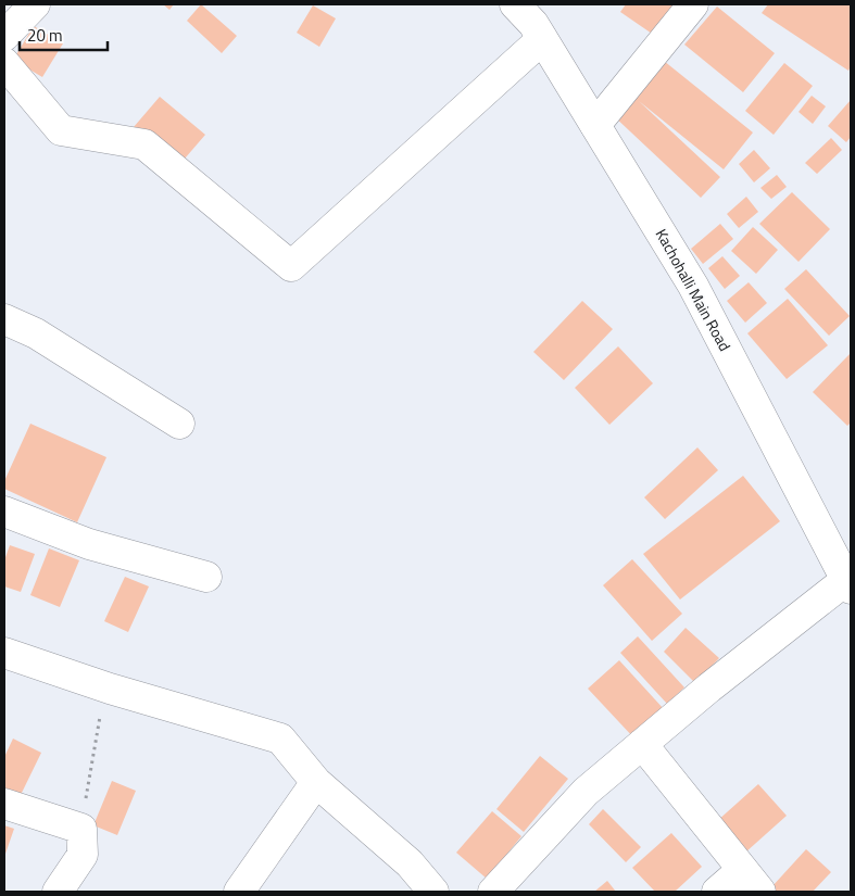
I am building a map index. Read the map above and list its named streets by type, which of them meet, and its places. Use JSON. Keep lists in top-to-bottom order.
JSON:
{
  "streets": {
    "street": ["Kachohalli Main Road"]
  },
  "scale_bar": "20 m"
}
